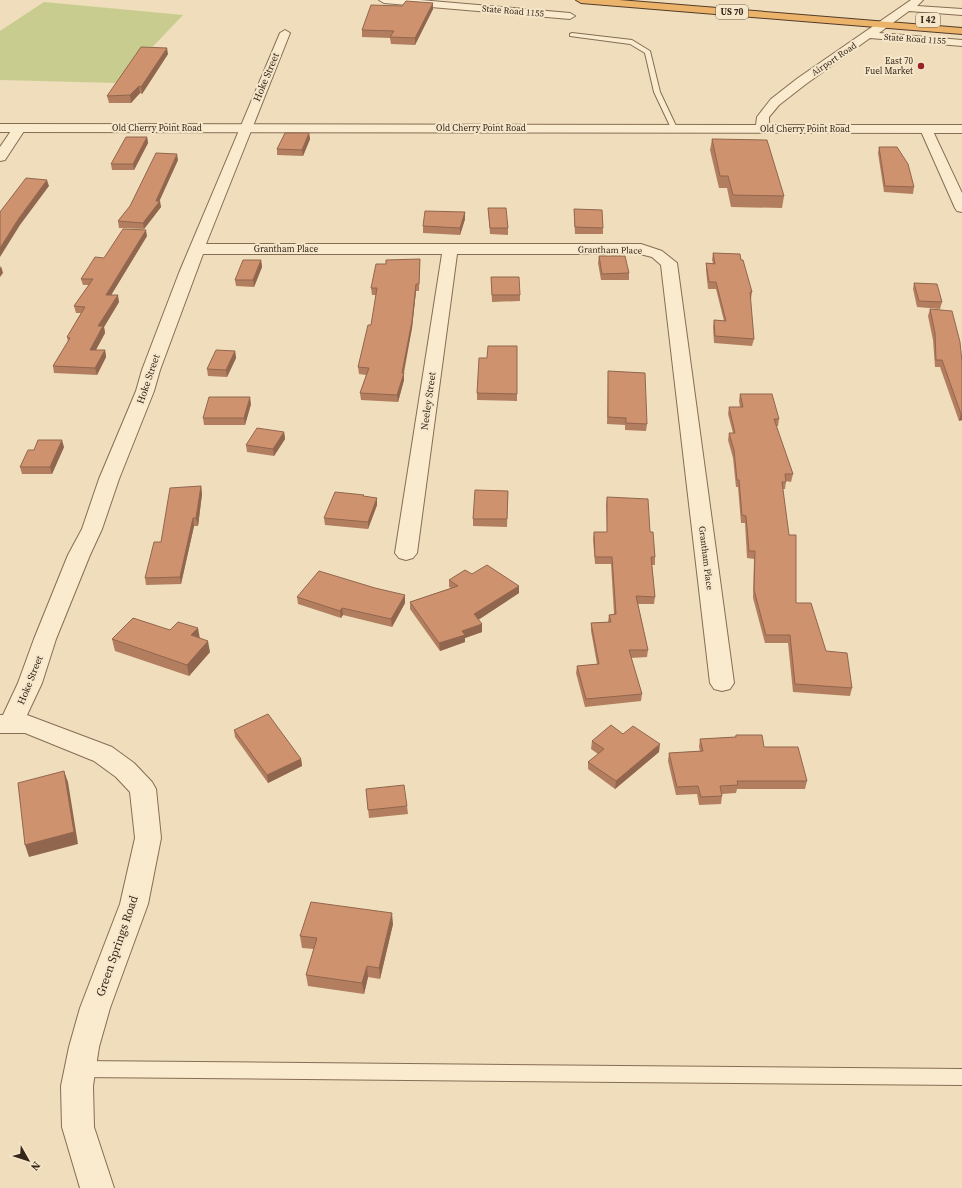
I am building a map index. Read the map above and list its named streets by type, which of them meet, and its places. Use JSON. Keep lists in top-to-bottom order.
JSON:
{
  "streets": {
    "highway": ["US 70", "I 42"],
    "street": [
      "State Road 1155",
      "Airport Road",
      "Hoke Street",
      "Old Cherry Point Road",
      "Grantham Place",
      "Neeley Street",
      "Green Springs Road"
    ]
  },
  "crossings": [
    ["State Road 1155", "Airport Road"],
    ["US 70", "Airport Road"],
    ["I 42", "Airport Road"],
    ["Airport Road", "Old Cherry Point Road"],
    ["Hoke Street", "Old Cherry Point Road"],
    ["Hoke Street", "Grantham Place"],
    ["Hoke Street", "Green Springs Road"],
    ["Grantham Place", "Neeley Street"]
  ],
  "places": ["East 70 Fuel Market"],
  "north": "bottom right"
}
